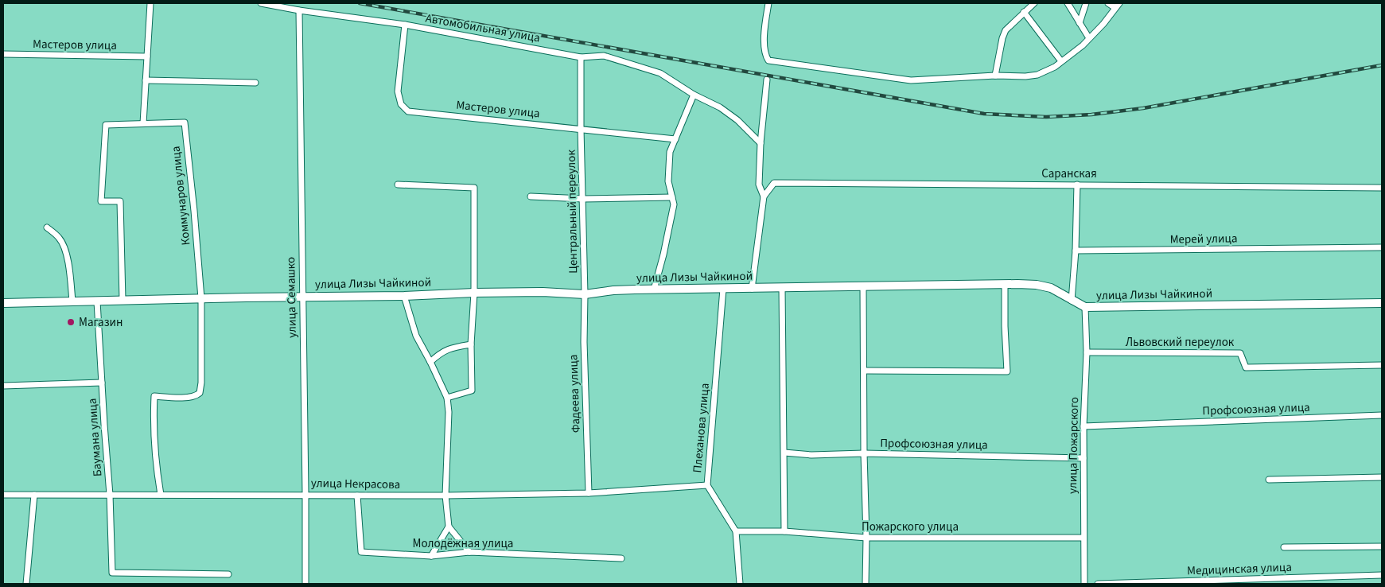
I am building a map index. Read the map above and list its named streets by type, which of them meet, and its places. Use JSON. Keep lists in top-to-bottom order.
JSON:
{
  "streets": {
    "street": [
      "Автомобильная улица",
      "Мастеров улица",
      "Саранская",
      "Коммунаров улица",
      "Центральный переулок",
      "Мерей улица",
      "улица Лизы Чайкиной",
      "улица Семашко",
      "Львовский переулок",
      "Фадеева улица",
      "Профсоюзная улица",
      "Плеханова улица",
      "Баумана улица",
      "улица Пожарского",
      "улица Некрасова",
      "Пожарского улица",
      "Молодёжная улица",
      "Медицинская улица"
    ]
  },
  "crossings": [
    ["Автомобильная улица", "Мастеров улица"],
    ["Автомобильная улица", "Центральный переулок"],
    ["Автомобильная улица", "улица Семашко"],
    ["Мастеров улица", "Центральный переулок"],
    ["Коммунаров улица", "улица Лизы Чайкиной"],
    ["Коммунаров улица", "улица Некрасова"],
    ["Центральный переулок", "улица Лизы Чайкиной"],
    ["Центральный переулок", "Фадеева улица"],
    ["улица Лизы Чайкиной", "улица Семашко"],
    ["улица Лизы Чайкиной", "Фадеева улица"],
    ["улица Лизы Чайкиной", "Плеханова улица"],
    ["улица Лизы Чайкиной", "Баумана улица"],
    ["улица Лизы Чайкиной", "улица Пожарского"],
    ["улица Семашко", "улица Некрасова"],
    ["Львовский переулок", "улица Пожарского"],
    ["Фадеева улица", "улица Некрасова"],
    ["Профсоюзная улица", "улица Пожарского"],
    ["Плеханова улица", "улица Некрасова"],
    ["Плеханова улица", "Пожарского улица"],
    ["Баумана улица", "улица Некрасова"],
    ["улица Пожарского", "Пожарского улица"],
    ["улица Некрасова", "Молодёжная улица"]
  ],
  "places": ["Магазин"]
}
